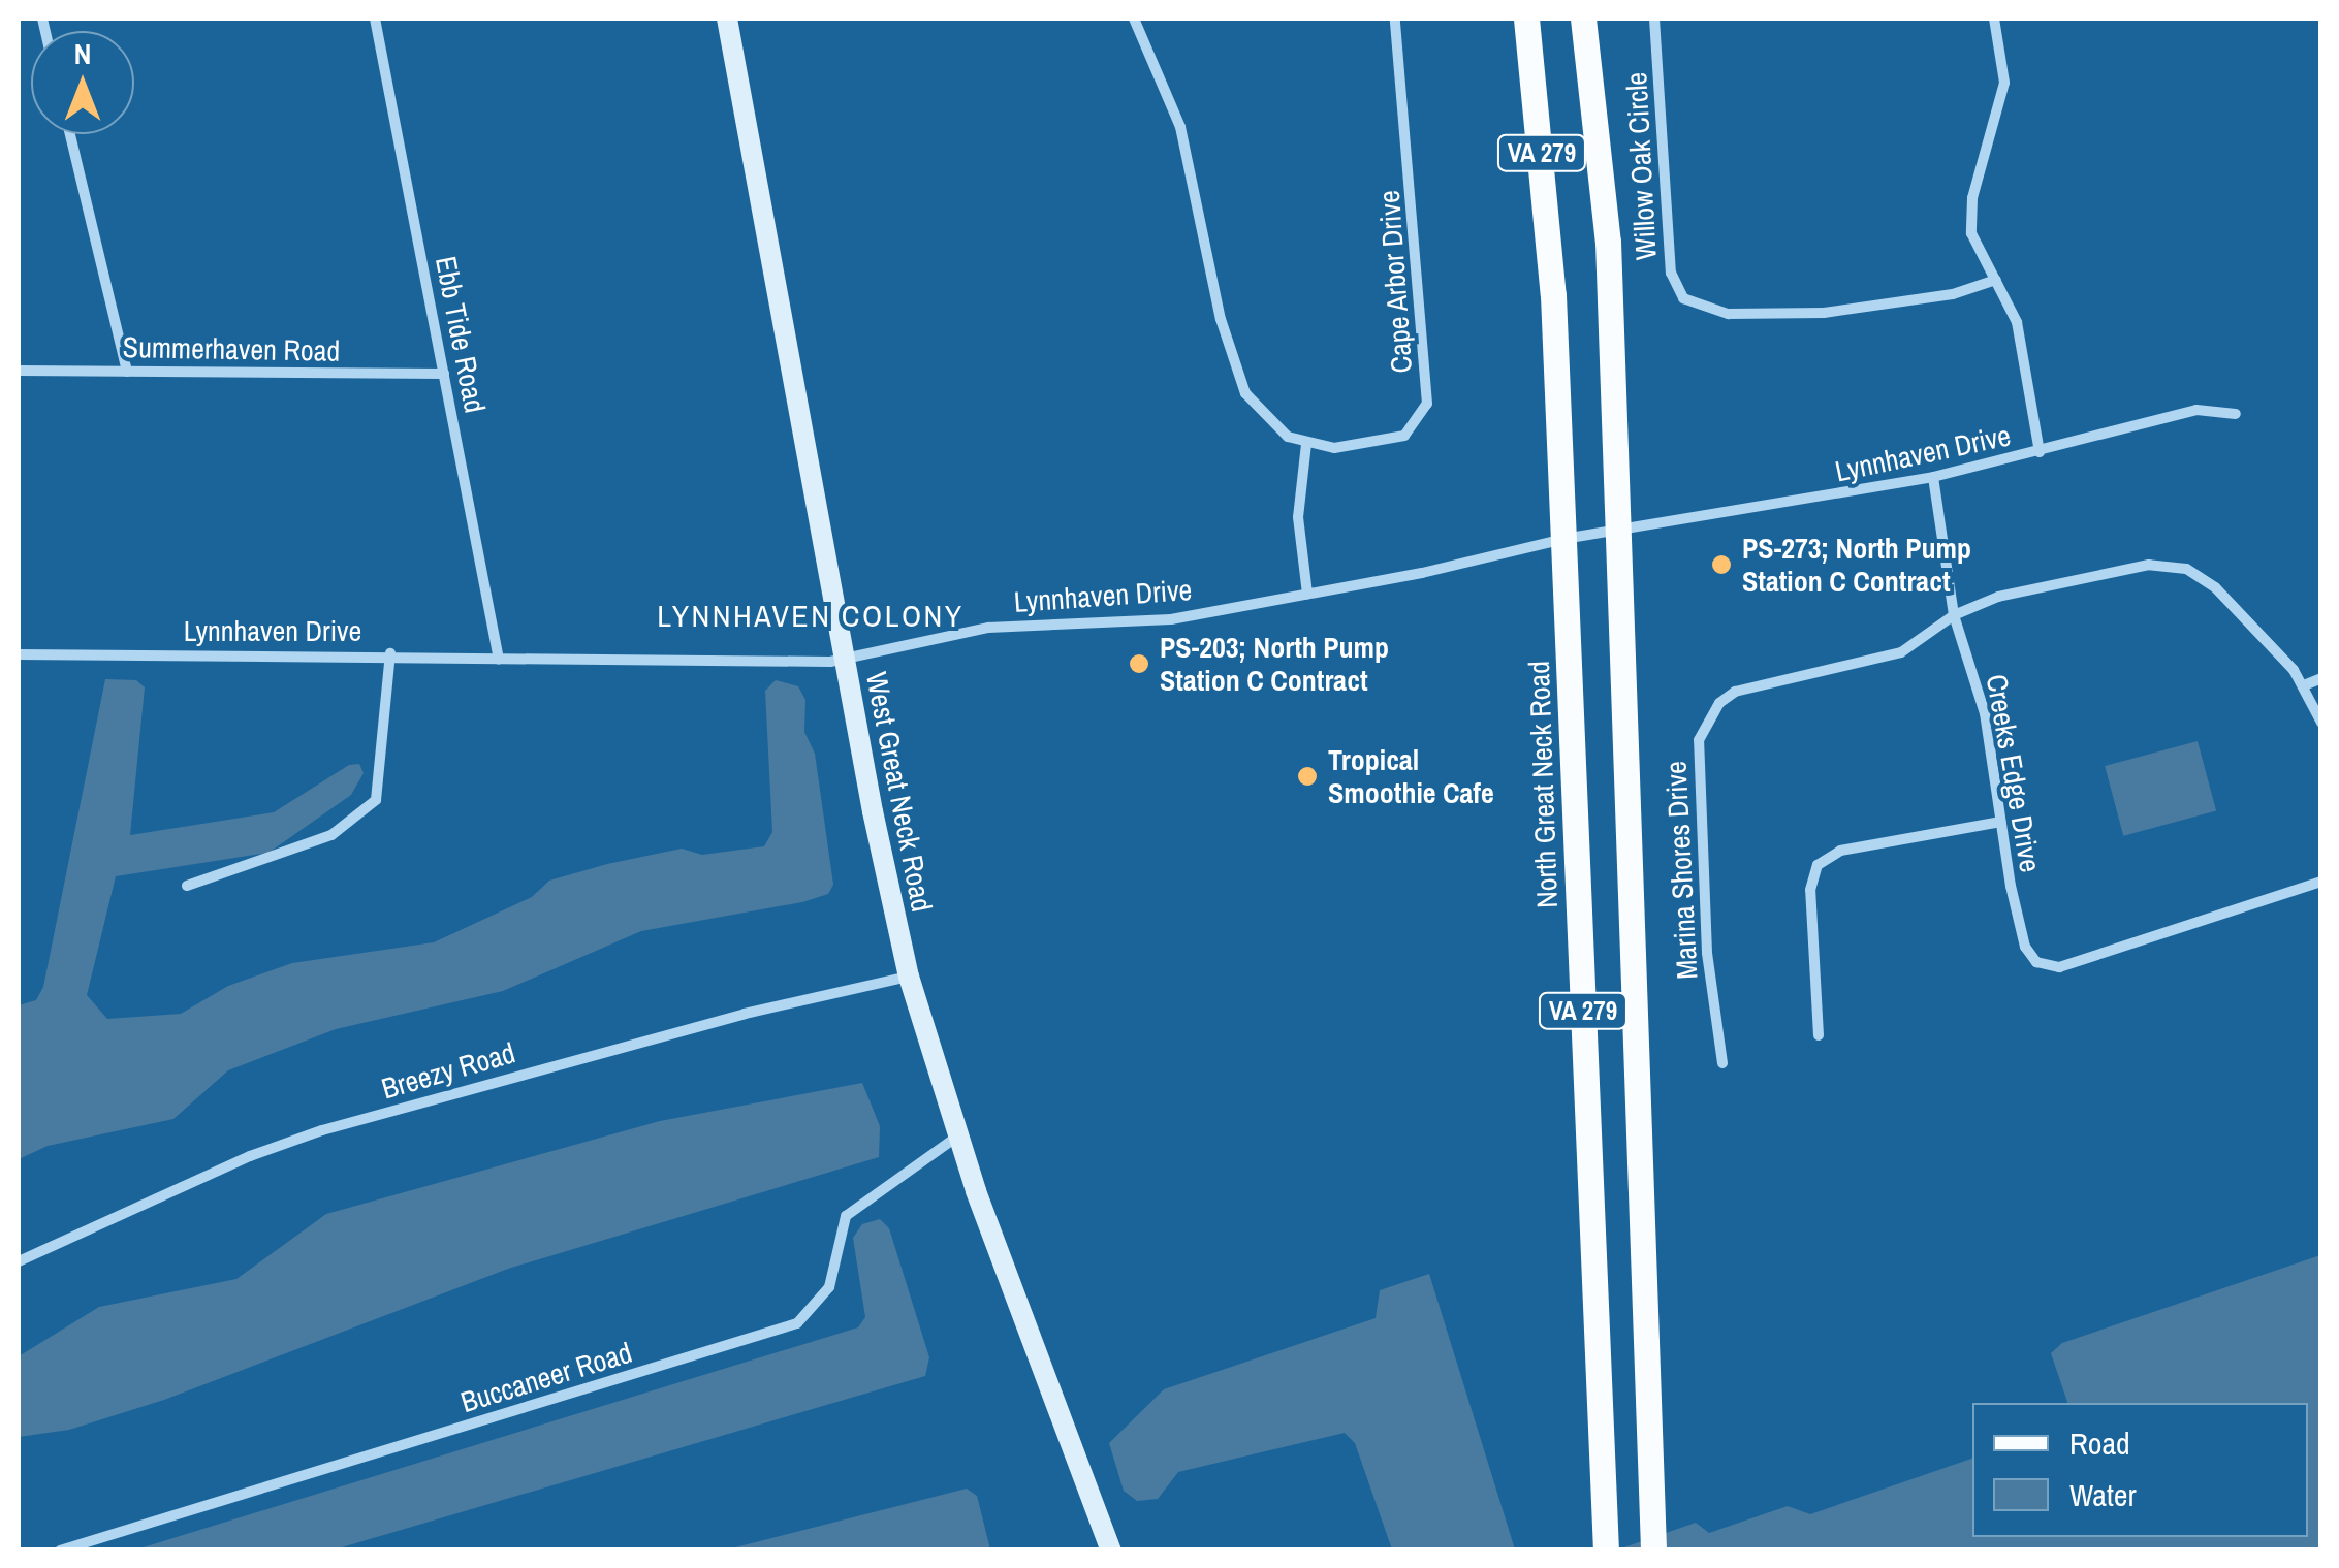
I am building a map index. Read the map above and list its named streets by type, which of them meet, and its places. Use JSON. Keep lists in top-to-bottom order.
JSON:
{
  "streets": {
    "main road": ["VA 279", "North Great Neck Road"],
    "street": [
      "Willow Oak Circle",
      "Cape Arbor Drive",
      "Ebb Tide Road",
      "Summerhaven Road",
      "Lynnhaven Drive",
      "Creeks Edge Drive",
      "West Great Neck Road",
      "Marina Shores Drive",
      "Breezy Road",
      "Buccaneer Road"
    ]
  },
  "crossings": [
    ["VA 279", "Lynnhaven Drive"],
    ["Ebb Tide Road", "Summerhaven Road"],
    ["Ebb Tide Road", "Lynnhaven Drive"],
    ["Lynnhaven Drive", "North Great Neck Road"],
    ["Lynnhaven Drive", "West Great Neck Road"],
    ["Creeks Edge Drive", "Marina Shores Drive"],
    ["West Great Neck Road", "Breezy Road"],
    ["West Great Neck Road", "Buccaneer Road"]
  ],
  "districts": ["LYNNHAVEN COLONY"],
  "places": ["PS-273; North Pump Station C Contract", "PS-203; North Pump Station C Contract", "Tropical Smoothie Cafe"],
  "legend": ["Road", "Water"],
  "north": "top"
}
